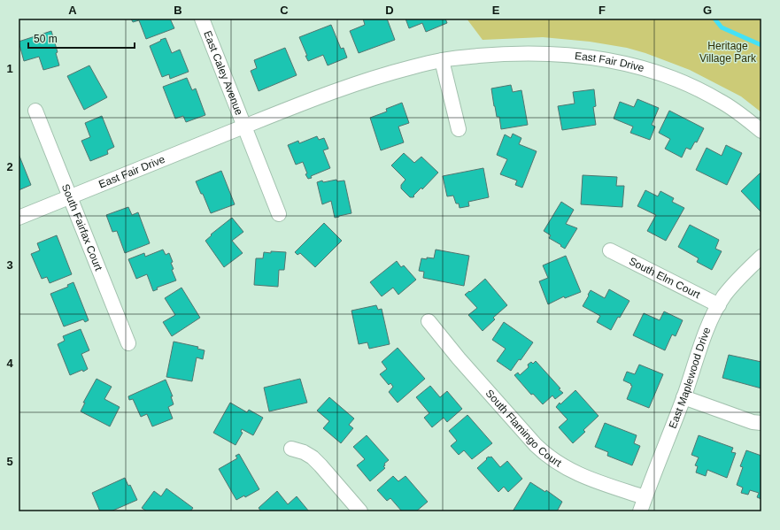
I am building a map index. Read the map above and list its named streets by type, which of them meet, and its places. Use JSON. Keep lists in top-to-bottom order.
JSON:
{
  "streets": {
    "street": [
      "East Fair Drive",
      "East Caley Avenue",
      "South Fairfax Court",
      "South Elm Court",
      "East Maplewood Drive",
      "South Flamingo Court"
    ]
  },
  "crossings": [
    ["East Fair Drive", "East Caley Avenue"],
    ["East Fair Drive", "South Fairfax Court"],
    ["South Elm Court", "East Maplewood Drive"],
    ["East Maplewood Drive", "South Flamingo Court"]
  ],
  "parks": ["Heritage Village Park"],
  "scale_bar": "50 m",
  "grid": {
    "columns": [
      "A",
      "B",
      "C",
      "D",
      "E",
      "F",
      "G"
    ],
    "rows": [
      "1",
      "2",
      "3",
      "4",
      "5"
    ]
  }
}
